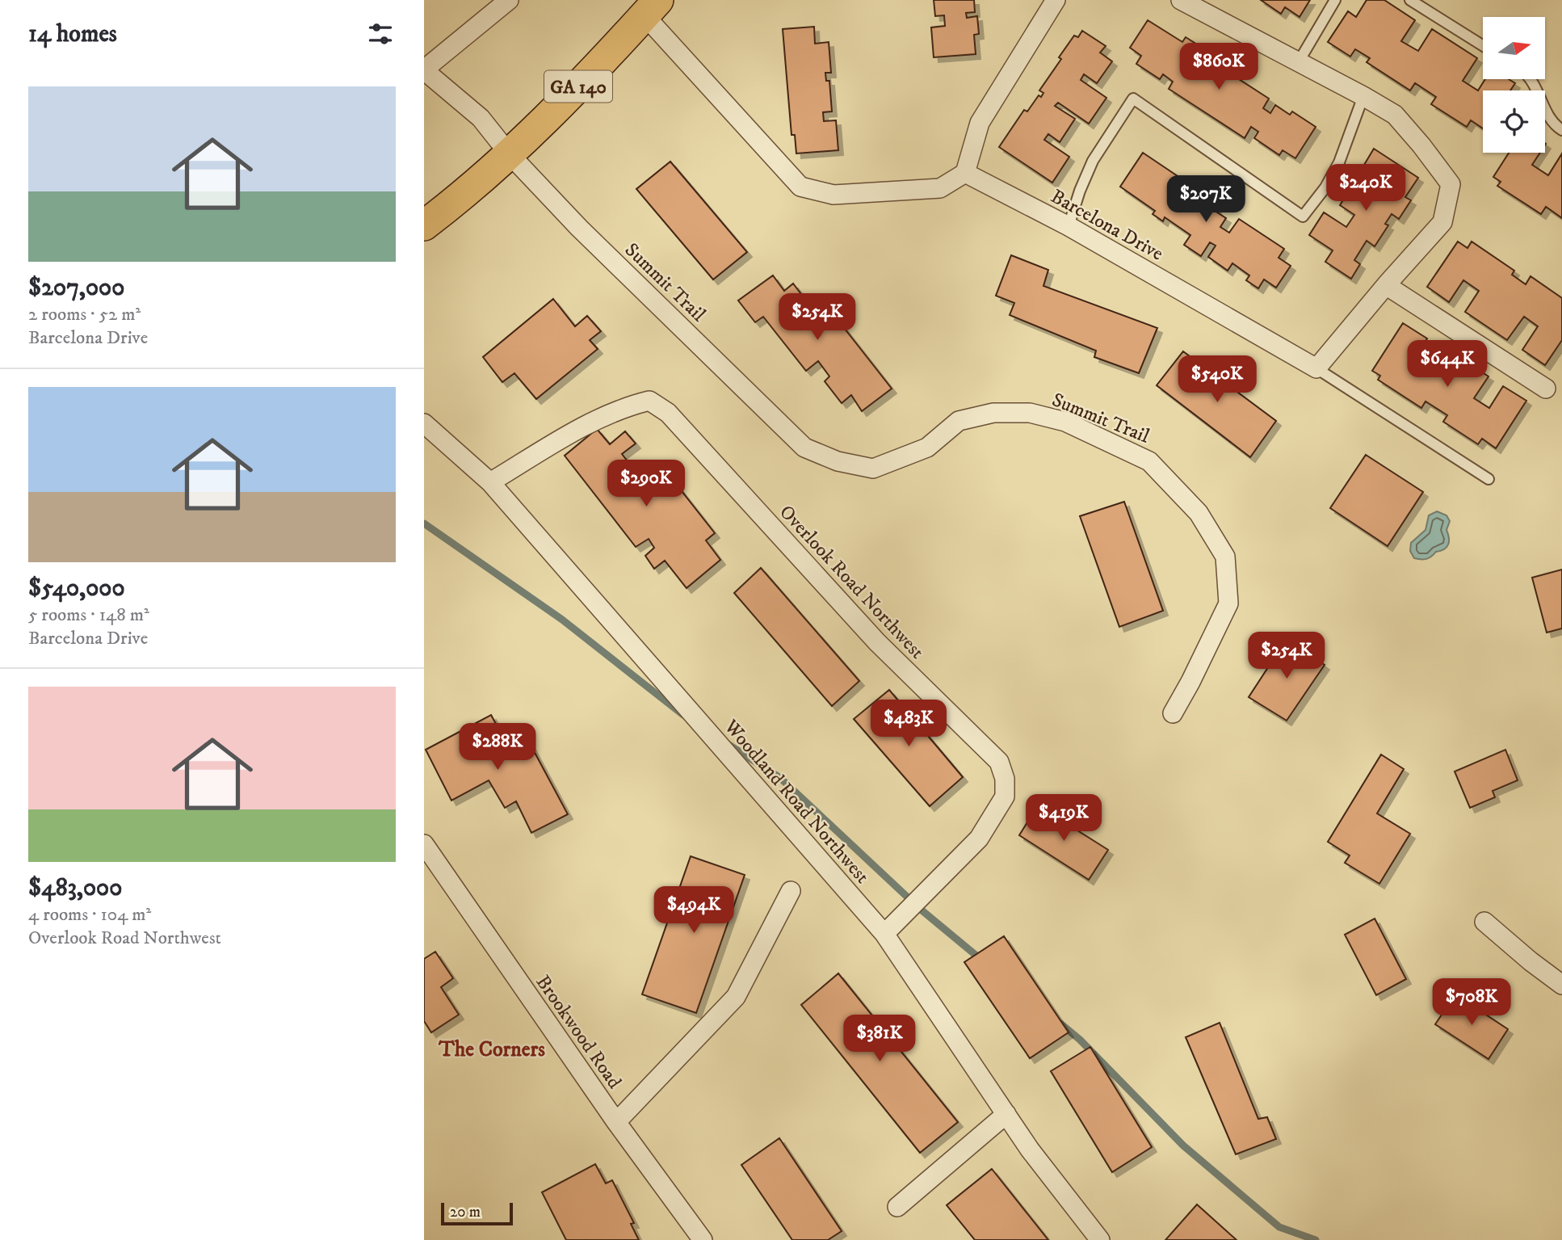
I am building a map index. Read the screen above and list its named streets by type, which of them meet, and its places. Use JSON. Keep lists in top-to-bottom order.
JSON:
{
  "streets": {
    "main road": ["GA 140"],
    "street": [
      "Barcelona Drive",
      "Summit Trail",
      "Overlook Road Northwest",
      "Woodland Road Northwest",
      "Brookwood Road"
    ]
  },
  "crossings": [
    ["GA 140", "Summit Trail"],
    ["Overlook Road Northwest", "Woodland Road Northwest"]
  ],
  "districts": ["The Corners"],
  "scale_bar": "20 m",
  "north": "right",
  "page": {
    "heading": "14 homes",
    "price": [
      "$860K",
      "$240K",
      "$207K",
      "$254K",
      "$644K",
      "$540K",
      "$290K",
      "$254K",
      "$483K",
      "$288K",
      "$419K",
      "$494K",
      "$708K",
      "$381K"
    ],
    "list": [
      {
        "name": "$207,000",
        "note": "2 rooms · 52 m² · Barcelona Drive"
      },
      {
        "name": "$540,000",
        "note": "5 rooms · 148 m² · Barcelona Drive"
      },
      {
        "name": "$483,000",
        "note": "4 rooms · 104 m² · Overlook Road Northwest"
      }
    ],
    "scale": "20 m"
  }
}
